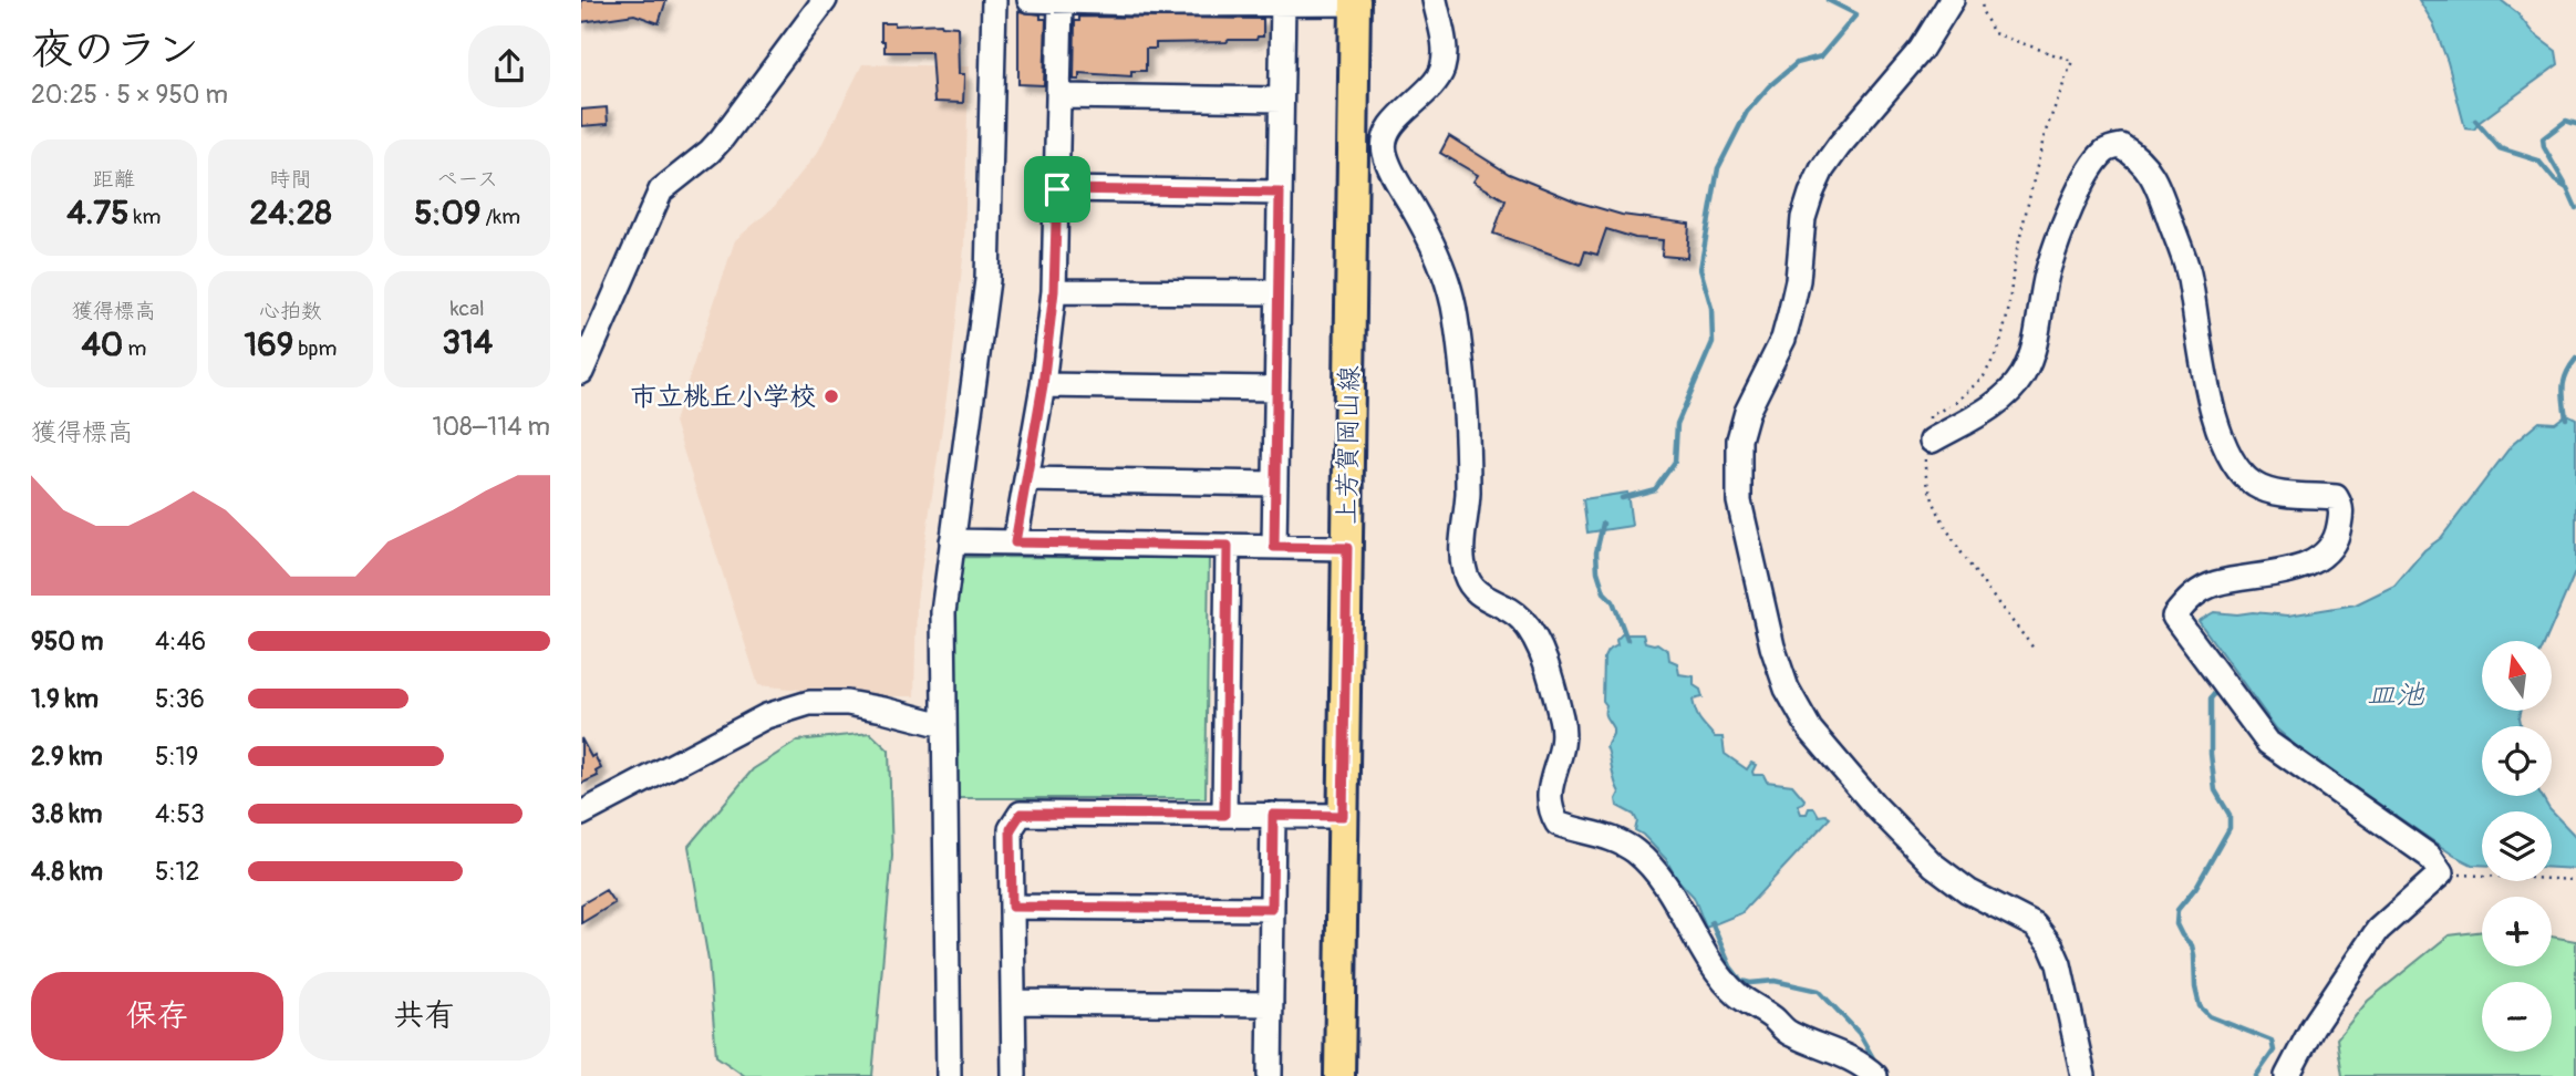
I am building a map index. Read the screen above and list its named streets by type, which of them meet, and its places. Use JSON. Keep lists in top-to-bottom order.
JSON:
{
  "streets": {
    "main road": ["上芳賀岡山線"]
  },
  "water": ["皿池"],
  "places": ["市立桃丘小学校"],
  "north": "top",
  "page": {
    "heading": ["夜のラン", "20:25 · 5 × 950 m"],
    "stats": [
      ["距離", "4.75 km"],
      ["時間", "24:28"],
      ["ペース", "5:09 /km"],
      ["獲得標高", "40 m"],
      ["心拍数", "169 bpm"],
      ["kcal", "314"]
    ],
    "chart": ["獲得標高", "108–114 m"],
    "list": [
      {
        "name": "950 m",
        "note": "4:46"
      },
      {
        "name": "1.9 km",
        "note": "5:36"
      },
      {
        "name": "2.9 km",
        "note": "5:19"
      },
      {
        "name": "3.8 km",
        "note": "4:53"
      },
      {
        "name": "4.8 km",
        "note": "5:12"
      }
    ],
    "map_buttons": ["+", "−"],
    "buttons": ["保存", "共有"]
  }
}
